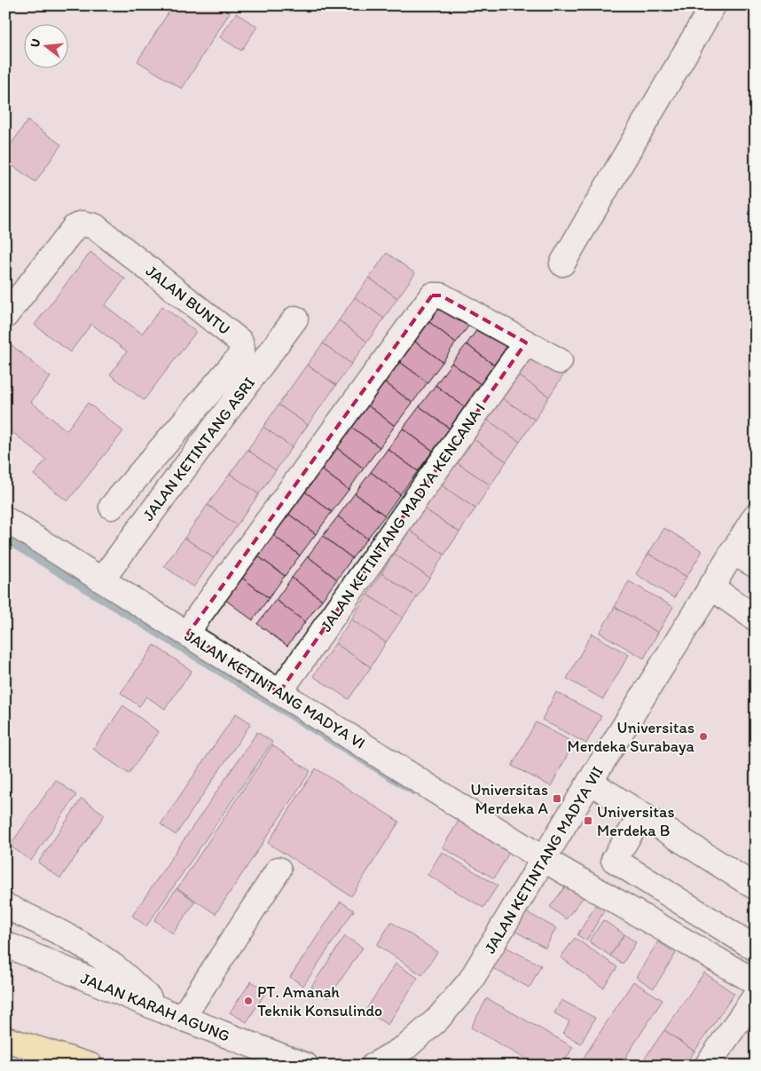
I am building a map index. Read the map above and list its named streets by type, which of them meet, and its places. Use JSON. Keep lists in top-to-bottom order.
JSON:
{
  "streets": {
    "street": [
      "JALAN BUNTU",
      "JALAN KETINTANG ASRI",
      "JALAN KETINTANG MADYA KENCANA I",
      "JALAN KETINTANG MADYA VI",
      "JALAN KETINTANG MADYA VII",
      "JALAN KARAH AGUNG"
    ]
  },
  "crossings": [
    ["JALAN KETINTANG ASRI", "JALAN KETINTANG MADYA VI"],
    ["JALAN KETINTANG MADYA KENCANA I", "JALAN KETINTANG MADYA VI"],
    ["JALAN KETINTANG MADYA VI", "JALAN KETINTANG MADYA VII"]
  ],
  "places": {
    "other": ["Universitas Merdeka Surabaya", "PT. Amanah Teknik Konsulindo"],
    "transit": ["Universitas Merdeka A", "Universitas Merdeka B"]
  },
  "north": "left"
}
